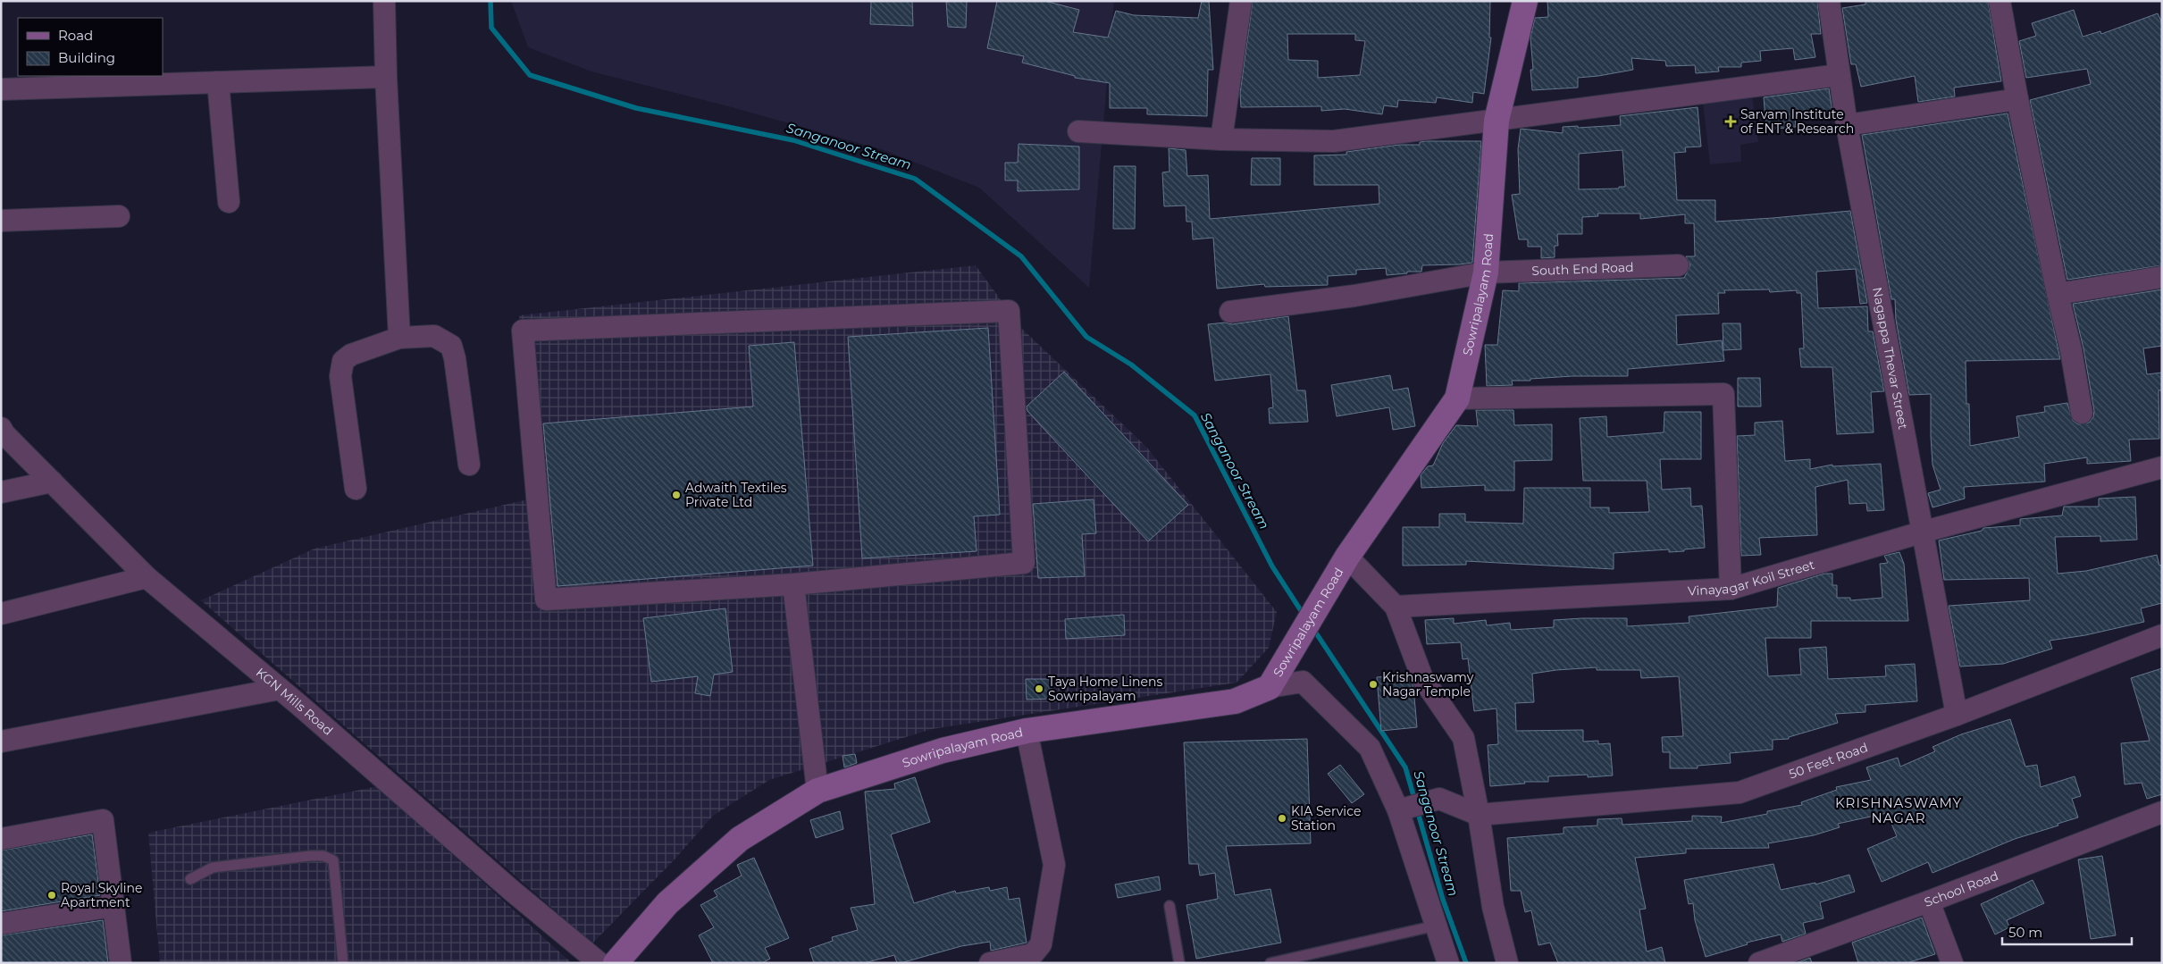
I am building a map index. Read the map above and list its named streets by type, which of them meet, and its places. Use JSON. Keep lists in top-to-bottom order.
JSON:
{
  "streets": {
    "street": [
      "South End Road",
      "Sowripalayam Road",
      "Nagappa Thevar Street",
      "Vinayagar Koil Street",
      "KGN Mills Road",
      "50 Feet Road",
      "School Road"
    ]
  },
  "crossings": [
    ["South End Road", "Sowripalayam Road"],
    ["Nagappa Thevar Street", "Vinayagar Koil Street"],
    ["Nagappa Thevar Street", "50 Feet Road"]
  ],
  "districts": ["KRISHNASWAMY NAGAR"],
  "water": ["Sanganoor Stream"],
  "places": {
    "health": ["Sarvam Institute of ENT & Research"],
    "other": [
      "Adwaith Textiles Private Ltd",
      "Krishnaswamy Nagar Temple",
      "Taya Home Linens Sowripalayam",
      "KIA Service Station",
      "Royal Skyline Apartment"
    ]
  },
  "legend": ["Road", "Building"],
  "scale_bar": "50 m"
}
